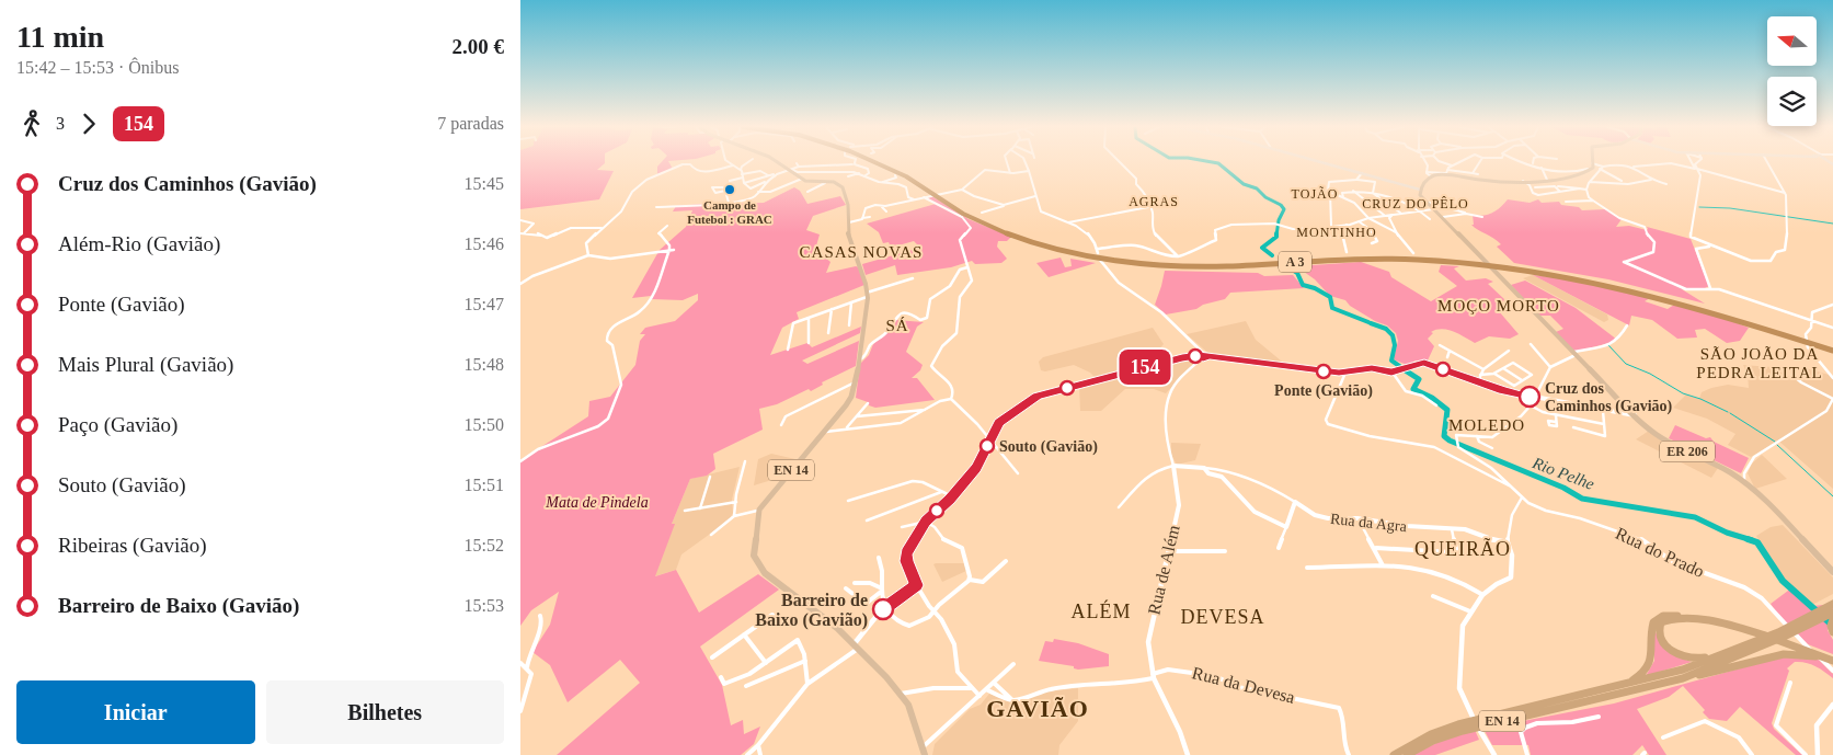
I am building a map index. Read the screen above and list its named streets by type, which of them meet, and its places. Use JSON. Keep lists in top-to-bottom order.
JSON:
{
  "streets": {
    "highway": ["A 3", "EN 14"],
    "main road": ["ER 206"],
    "street": [
      "Rua da Agra",
      "Rua do Prado",
      "Rua de Além",
      "Rua da Devesa"
    ]
  },
  "crossings": [
    ["A 3", "ER 206"],
    ["Rua da Agra", "Rua de Além"],
    ["Rua de Além", "Rua da Devesa"]
  ],
  "districts": [
    "TOJÃO",
    "AGRAS",
    "CRUZ DO PÊLO",
    "MONTINHO",
    "CASAS NOVAS",
    "MOÇO MORTO",
    "SÁ",
    "SÃO JOÃO DA PEDRA LEITAL",
    "MOLEDO",
    "QUEIRÃO",
    "ALÉM",
    "DEVESA",
    "GAVIÃO"
  ],
  "water": ["Rio Pelhe"],
  "parks": ["Mata de Pindela"],
  "places": [
    "Campo de Futebol : GRAC",
    "Ponte (Gavião)",
    "Cruz dos Caminhos (Gavião)",
    "Souto (Gavião)",
    "Barreiro de Baixo (Gavião)"
  ],
  "lines": ["bus line 154"],
  "north": "left",
  "page": {
    "heading": ["11 min", "15:42 – 15:53 · Ônibus", "2.00 €"],
    "on_map": "154",
    "legs": ["3", "154", "7 paradas"],
    "list": [
      {
        "name": "Cruz dos Caminhos (Gavião)",
        "value": "15:45"
      },
      {
        "name": "Além-Rio (Gavião)",
        "value": "15:46"
      },
      {
        "name": "Ponte (Gavião)",
        "value": "15:47"
      },
      {
        "name": "Mais Plural (Gavião)",
        "value": "15:48"
      },
      {
        "name": "Paço (Gavião)",
        "value": "15:50"
      },
      {
        "name": "Souto (Gavião)",
        "value": "15:51"
      },
      {
        "name": "Ribeiras (Gavião)",
        "value": "15:52"
      },
      {
        "name": "Barreiro de Baixo (Gavião)",
        "value": "15:53"
      }
    ],
    "buttons": ["Iniciar", "Bilhetes"]
  }
}
